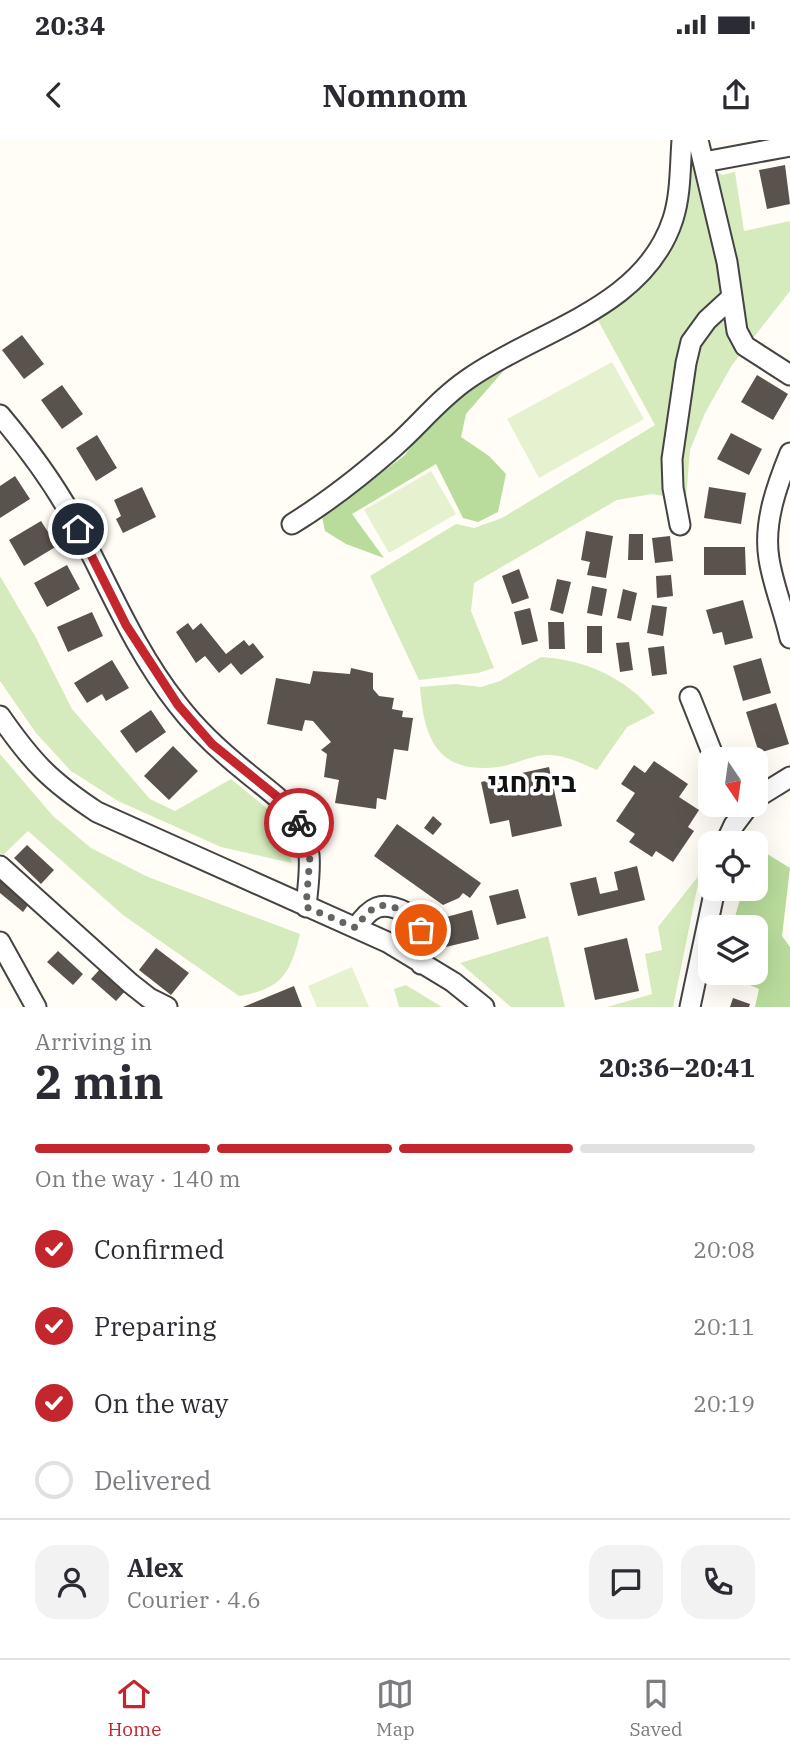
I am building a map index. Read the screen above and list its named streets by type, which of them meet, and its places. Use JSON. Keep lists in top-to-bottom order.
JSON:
{
  "districts": ["בית חגי"],
  "north": "bottom",
  "page": {
    "status": "20:34",
    "header": "Nomnom",
    "heading": ["2 min", "Arriving in", "20:36–20:41"],
    "panel": ["Alex", "Courier · 4.6"],
    "bar": "On the way · 140 m",
    "list": [
      ["Confirmed", "20:08"],
      ["Preparing", "20:11"],
      ["On the way", "20:19"],
      "Delivered"
    ],
    "tabs": ["Home", "Map", "Saved"]
  }
}
